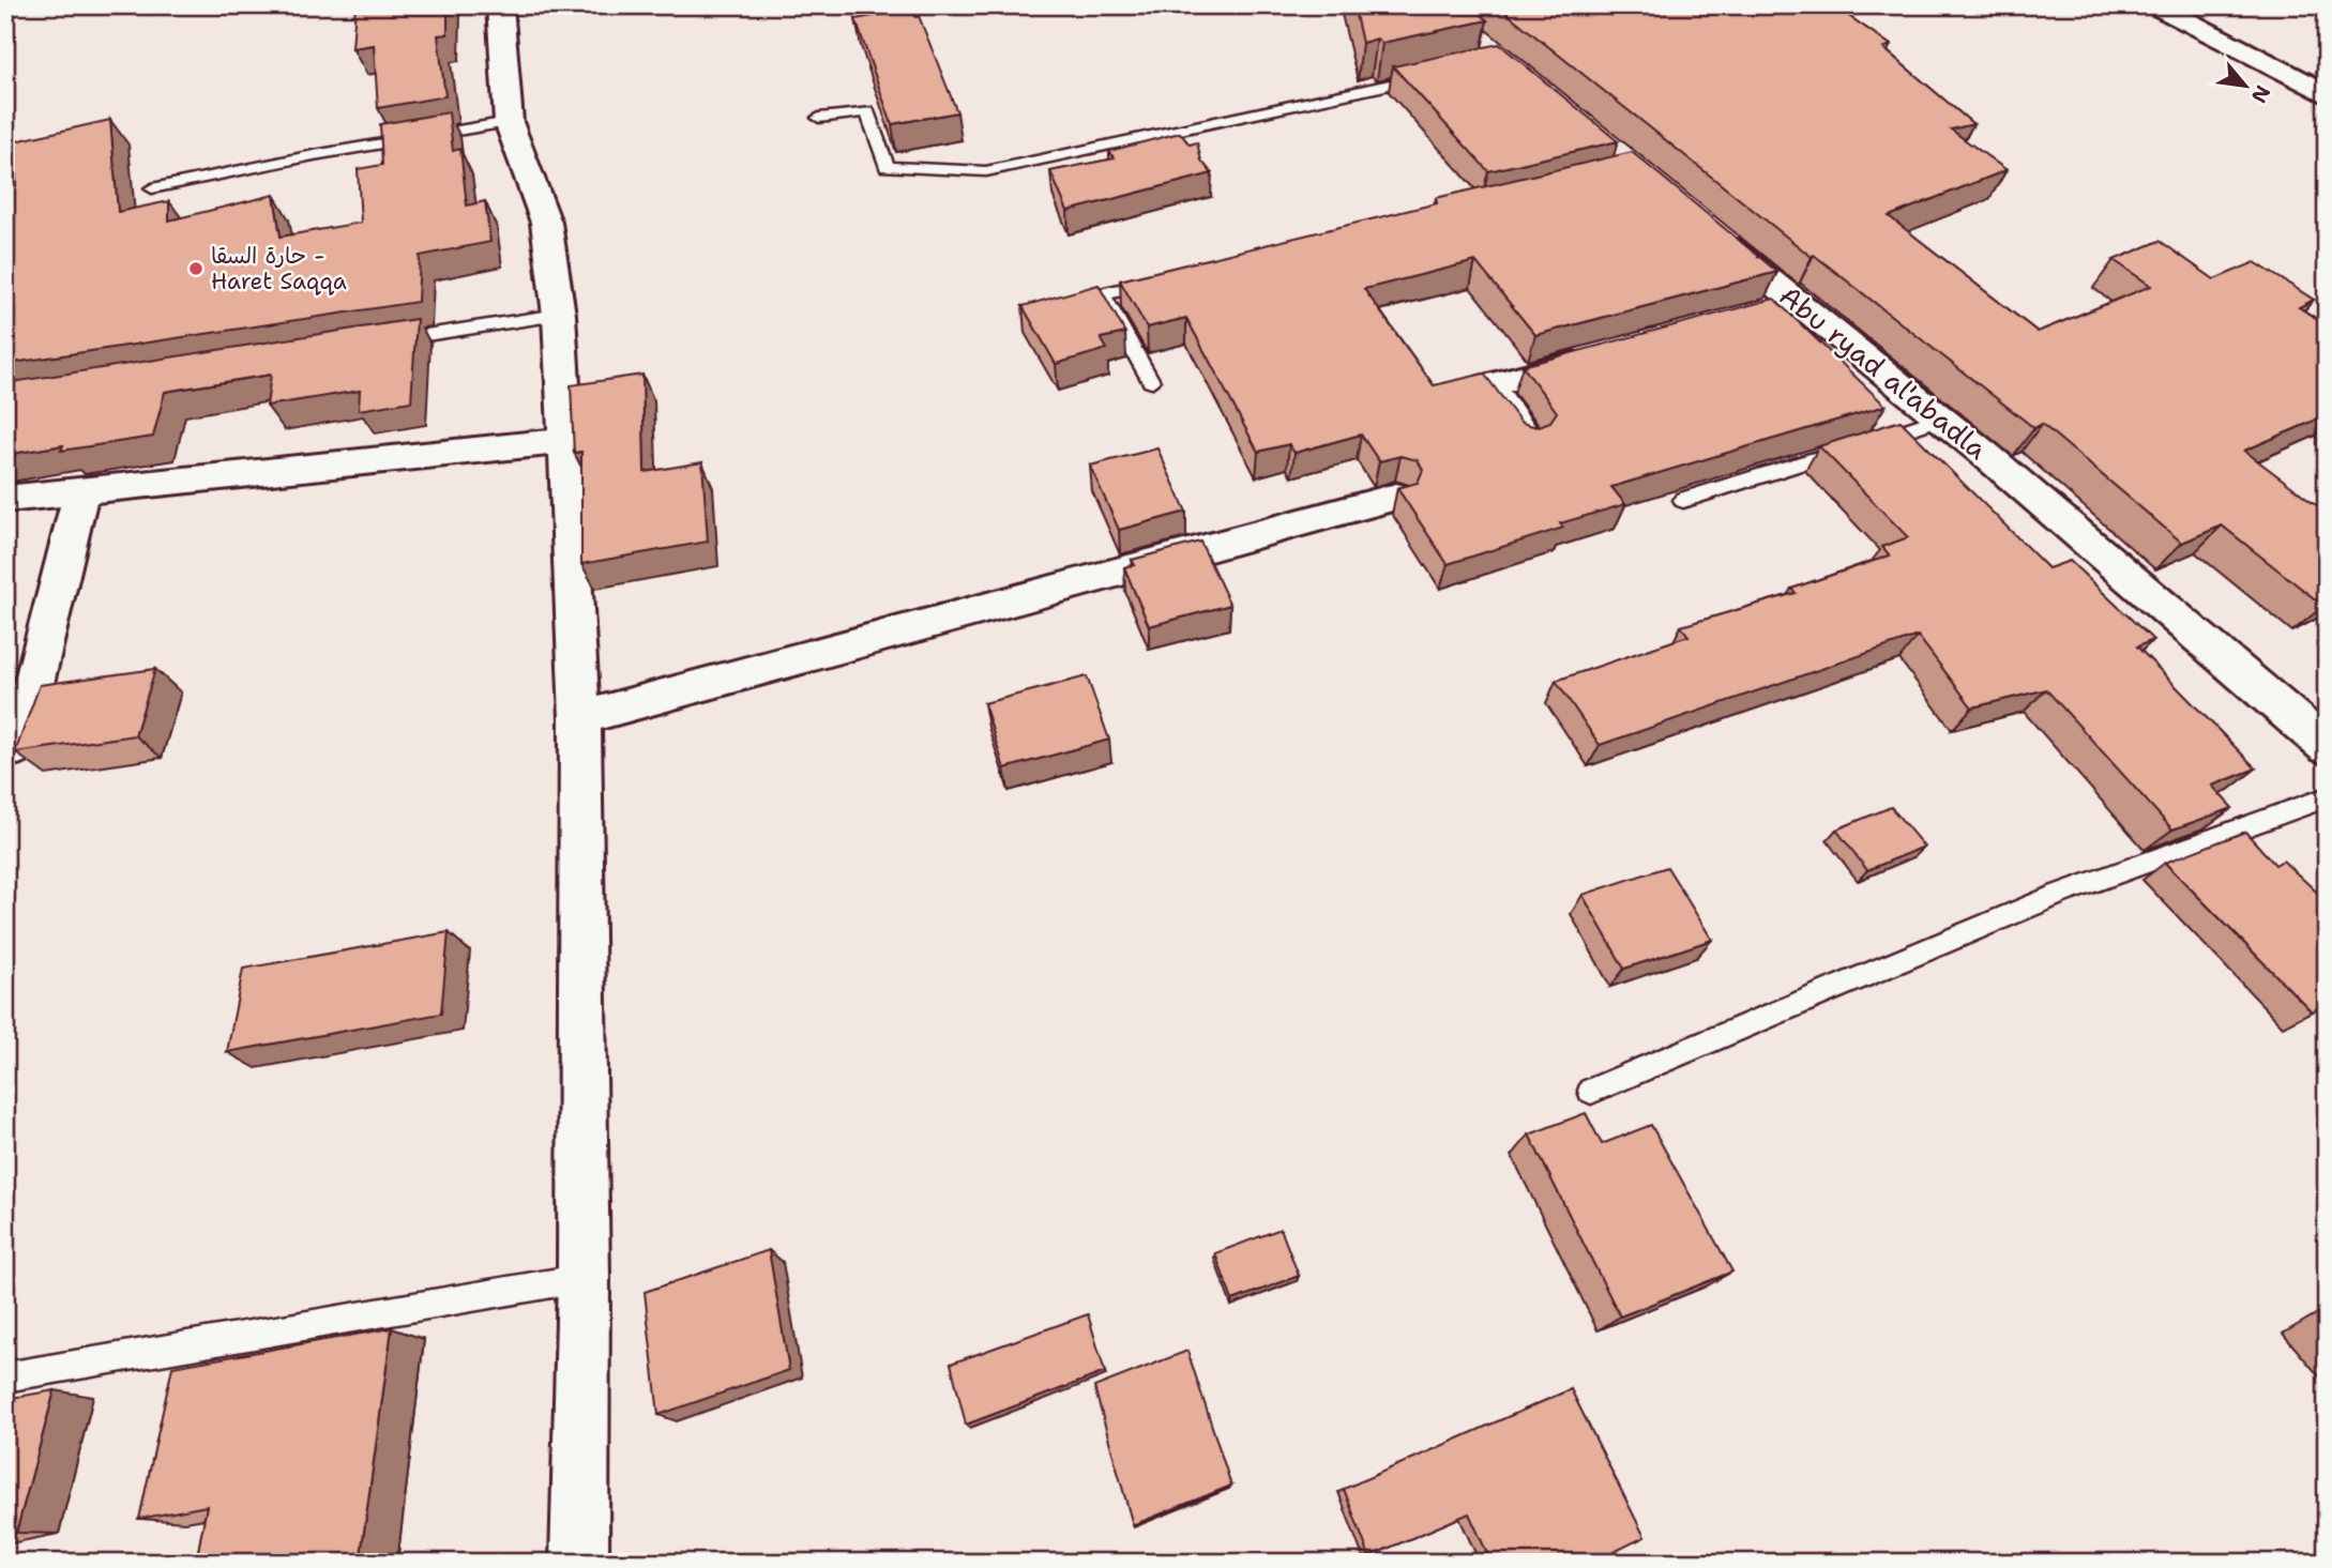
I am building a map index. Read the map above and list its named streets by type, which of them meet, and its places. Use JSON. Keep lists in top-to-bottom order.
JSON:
{
  "streets": {
    "street": ["Abu ryad al'abadla"]
  },
  "places": ["حارة السقا - Haret Saqqa"],
  "north": "bottom right"
}
